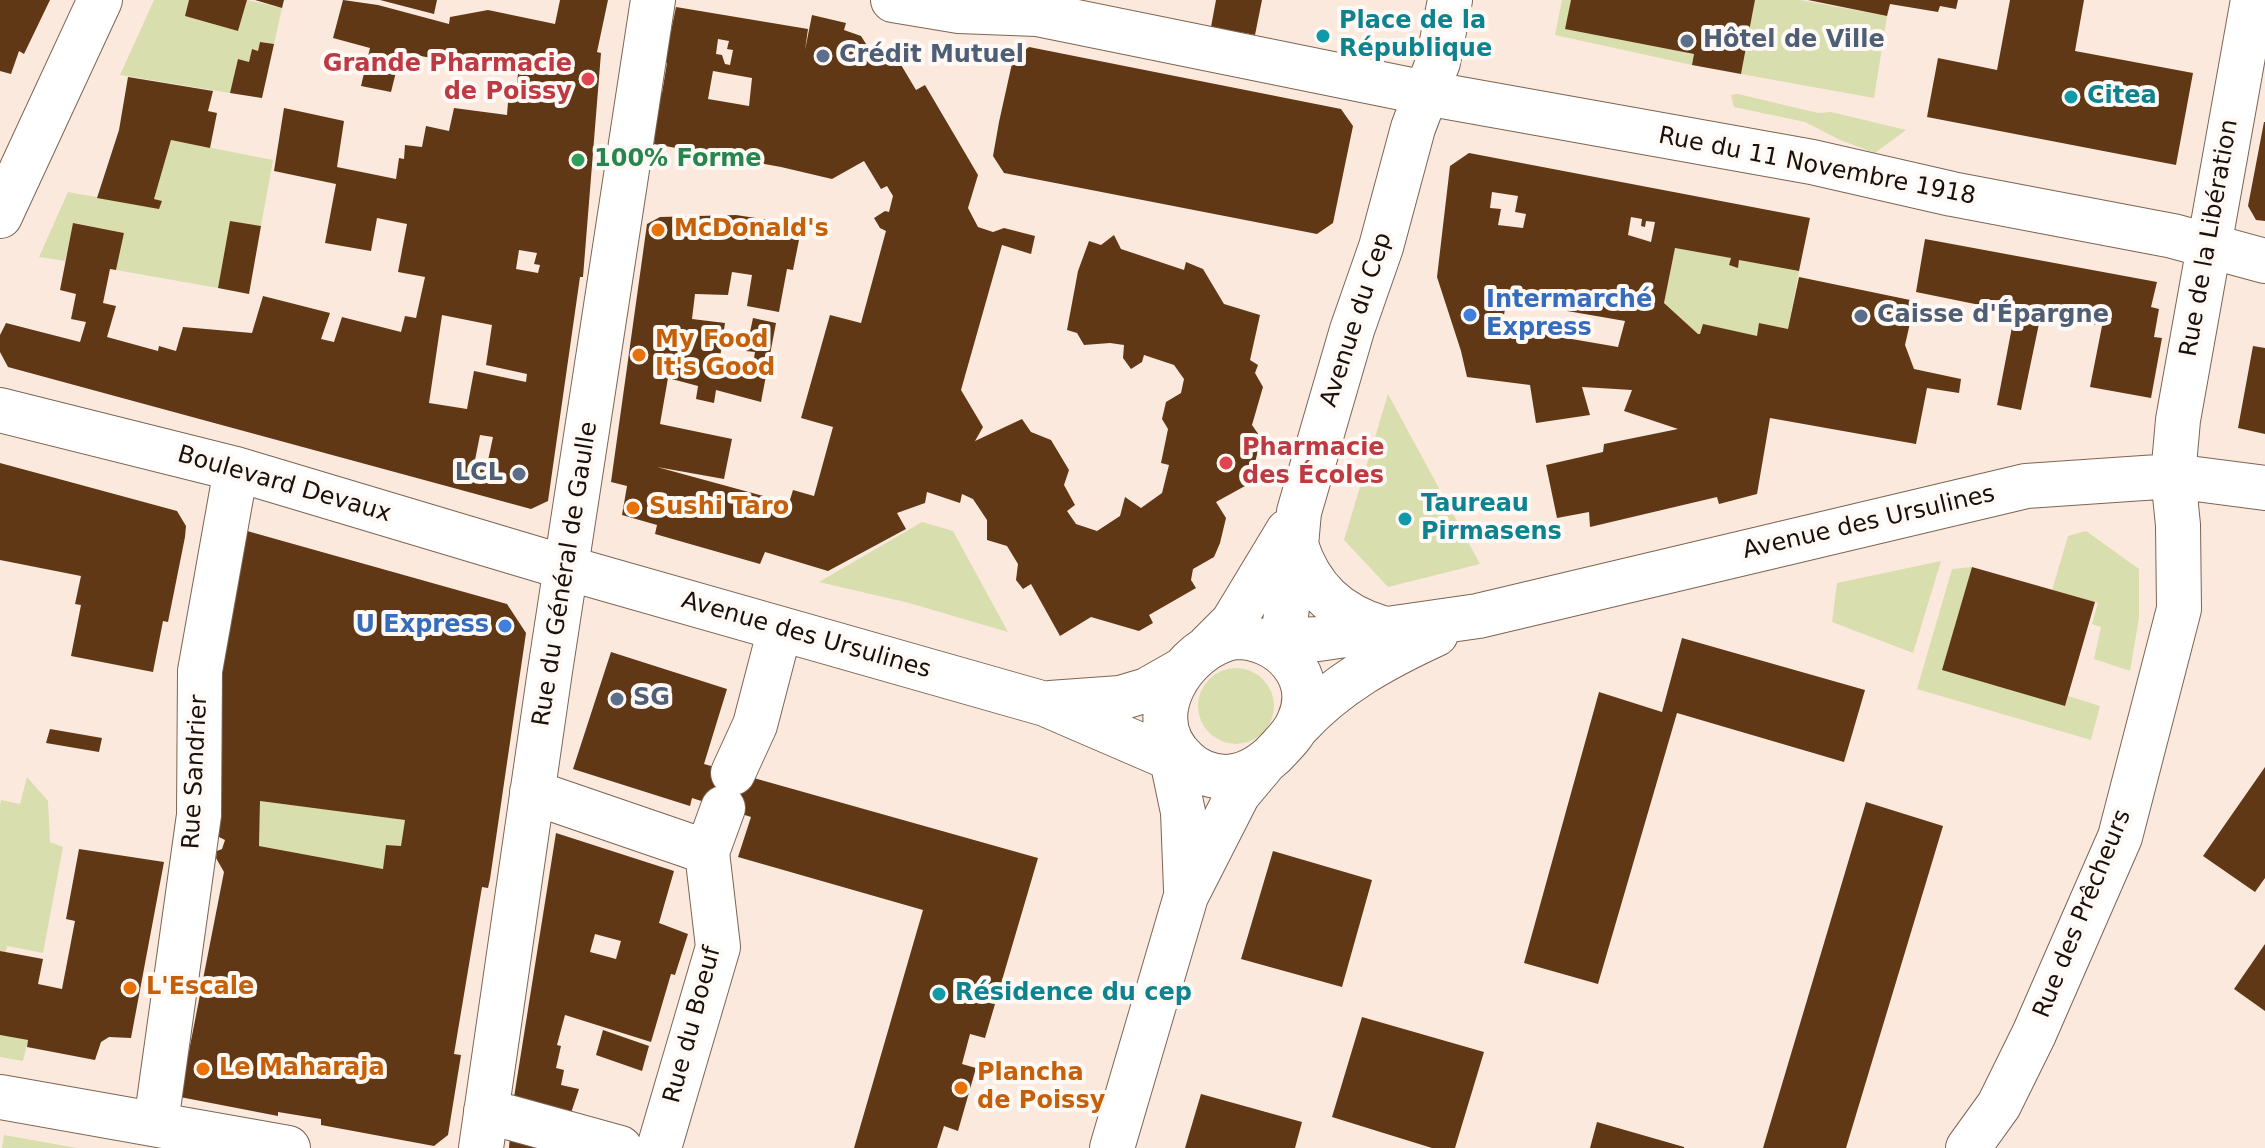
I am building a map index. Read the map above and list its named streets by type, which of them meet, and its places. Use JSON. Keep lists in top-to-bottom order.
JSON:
{
  "streets": {
    "street": [
      "Rue du 11 Novembre 1918",
      "Rue de la Libération",
      "Avenue du Cep",
      "Boulevard Devaux",
      "Avenue des Ursulines",
      "Rue du Général de Gaulle",
      "Rue Sandrier",
      "Rue des Prêcheurs",
      "Rue du Boeuf"
    ]
  },
  "crossings": [
    ["Rue du 11 Novembre 1918", "Rue de la Libération"],
    ["Rue du 11 Novembre 1918", "Avenue du Cep"],
    ["Rue de la Libération", "Avenue des Ursulines"],
    ["Rue de la Libération", "Rue des Prêcheurs"],
    ["Avenue du Cep", "Avenue des Ursulines"],
    ["Boulevard Devaux", "Avenue des Ursulines"],
    ["Boulevard Devaux", "Rue du Général de Gaulle"],
    ["Boulevard Devaux", "Rue Sandrier"],
    ["Avenue des Ursulines", "Rue du Général de Gaulle"],
    ["Avenue des Ursulines", "Rue des Prêcheurs"],
    ["Avenue des Ursulines", "Rue du Boeuf"]
  ],
  "places": [
    "Place de la République",
    "Hôtel de Ville",
    "Crédit Mutuel",
    "Grande Pharmacie de Poissy",
    "Citea",
    "100% Forme",
    "McDonald's",
    "Intermarché Express",
    "Caisse d'Épargne",
    "My Food It's Good",
    "Pharmacie des Écoles",
    "LCL",
    "Sushi Taro",
    "Taureau Pirmasens",
    "U Express",
    "SG",
    "L'Escale",
    "Résidence du cep",
    "Le Maharaja",
    "Plancha de Poissy"
  ]
}
